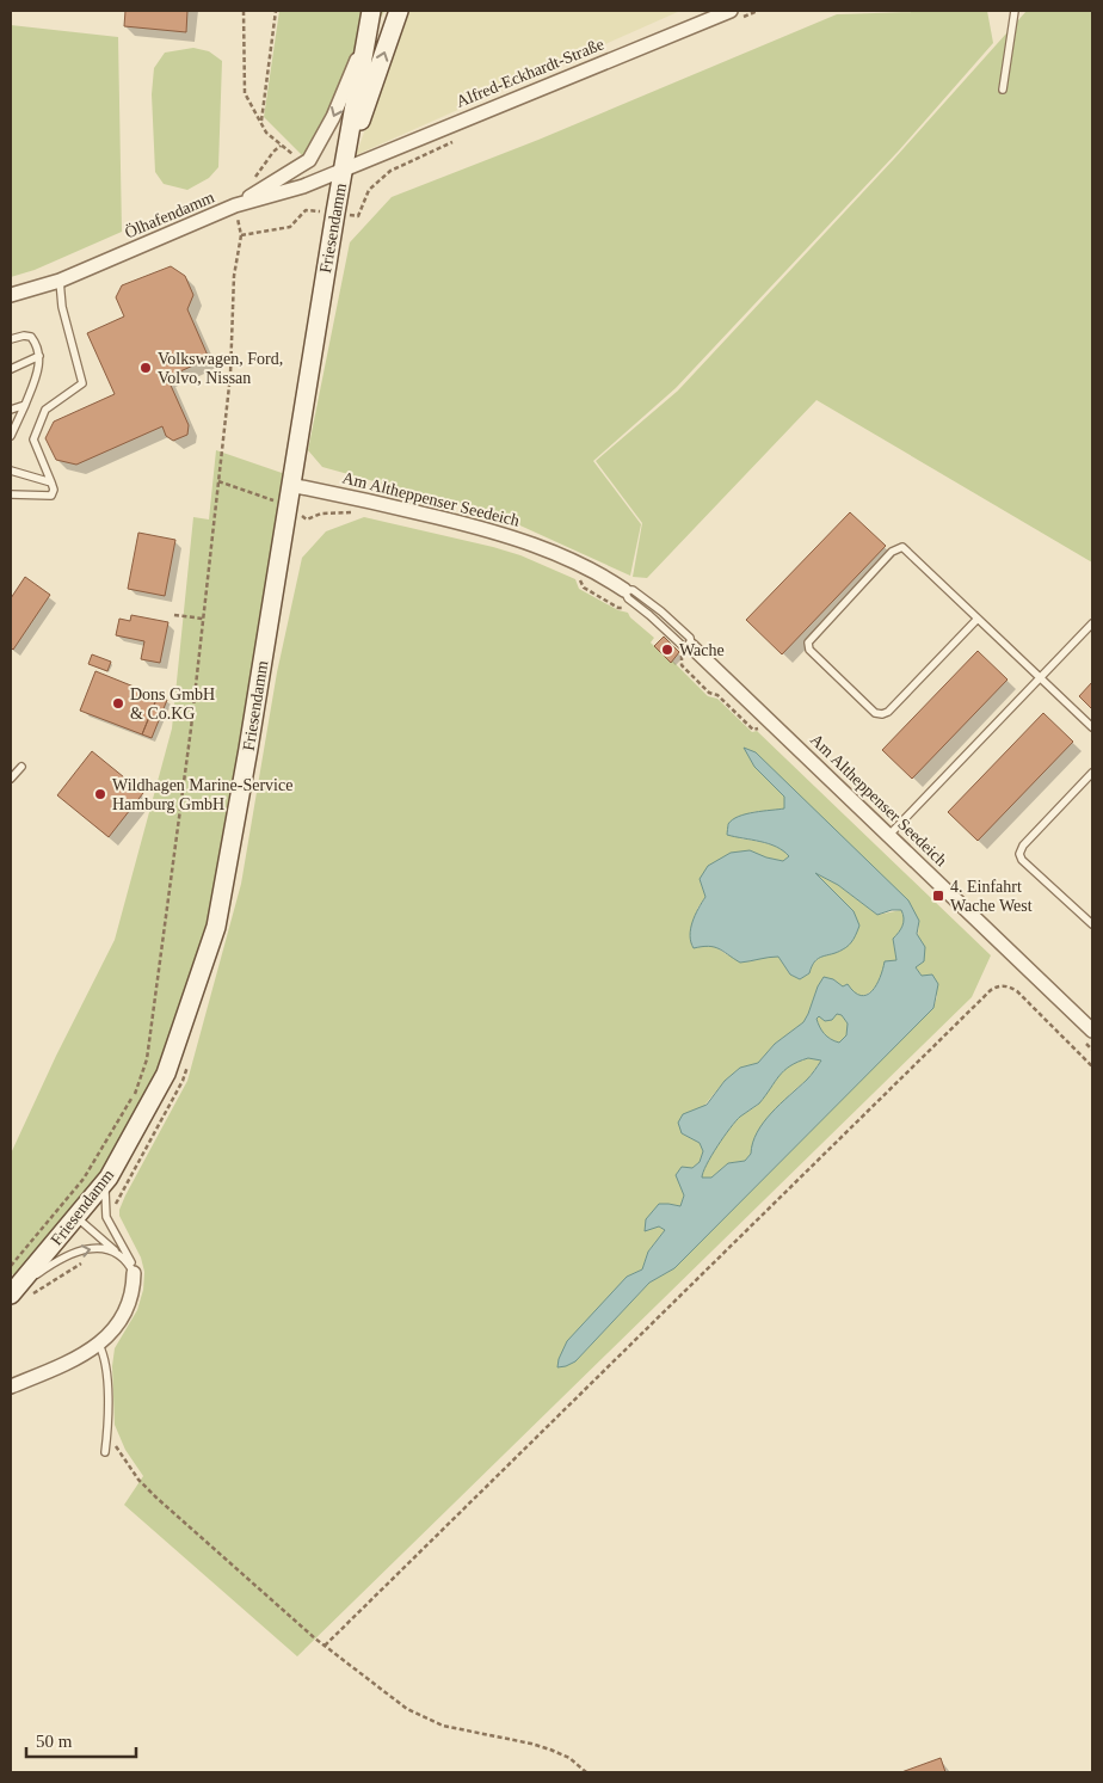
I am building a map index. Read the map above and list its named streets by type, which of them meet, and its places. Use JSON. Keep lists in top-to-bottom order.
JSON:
{
  "streets": {
    "main road": ["Friesendamm"],
    "street": ["Alfred-Eckhardt-Straße", "Ölhafendamm", "Am Altheppenser Seedeich"]
  },
  "crossings": [
    ["Alfred-Eckhardt-Straße", "Ölhafendamm"],
    ["Alfred-Eckhardt-Straße", "Friesendamm"],
    ["Ölhafendamm", "Friesendamm"],
    ["Friesendamm", "Am Altheppenser Seedeich"]
  ],
  "places": {
    "other": [
      "Volkswagen, Ford, Volvo, Nissan",
      "Wache",
      "Dons GmbH & Co.KG",
      "Wildhagen Marine-Service Hamburg GmbH"
    ],
    "transit": ["4. Einfahrt Wache West"]
  },
  "scale_bar": "50 m"
}
